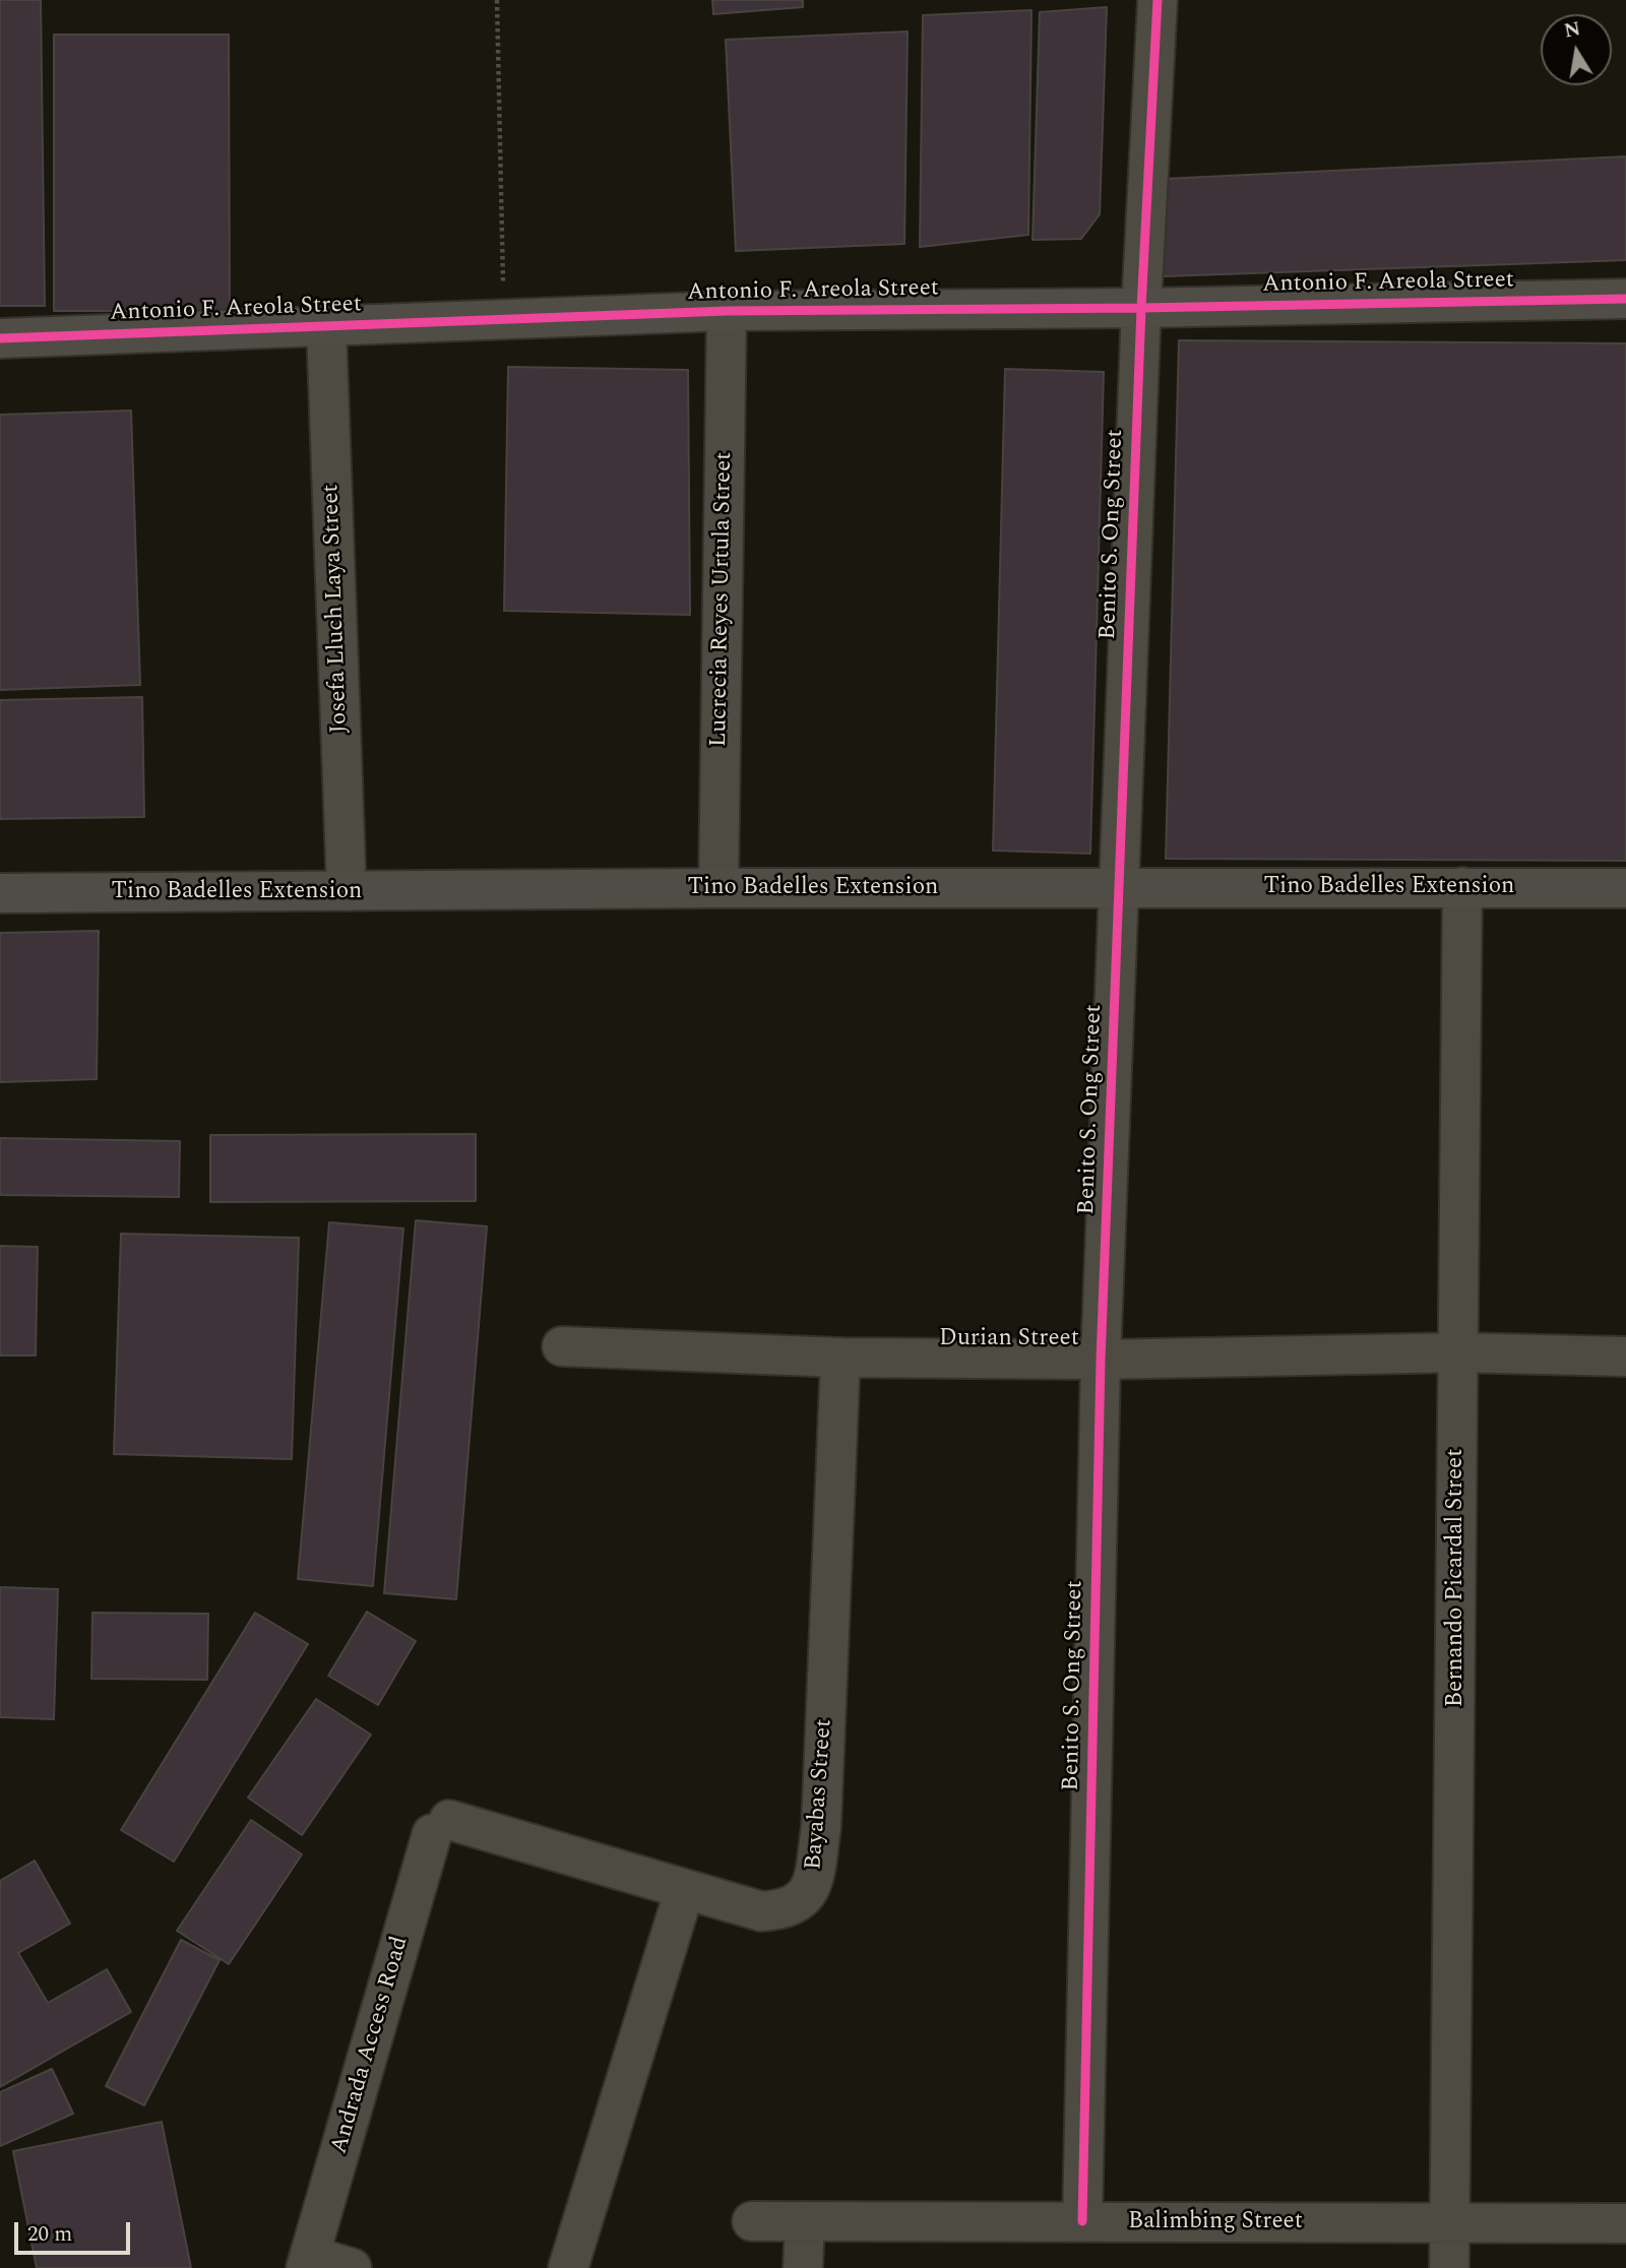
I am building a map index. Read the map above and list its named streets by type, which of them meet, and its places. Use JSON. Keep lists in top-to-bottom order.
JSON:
{
  "streets": {
    "street": [
      "Antonio F. Areola Street",
      "Benito S. Ong Street",
      "Lucrecia Reyes Urtula Street",
      "Josefa Lluch Laya Street",
      "Tino Badelles Extension",
      "Durian Street",
      "Bernando Picardal Street",
      "Bayabas Street",
      "Andrada Access Road",
      "Balimbing Street"
    ]
  },
  "crossings": [
    ["Antonio F. Areola Street", "Benito S. Ong Street"],
    ["Antonio F. Areola Street", "Lucrecia Reyes Urtula Street"],
    ["Antonio F. Areola Street", "Josefa Lluch Laya Street"],
    ["Benito S. Ong Street", "Tino Badelles Extension"],
    ["Benito S. Ong Street", "Durian Street"],
    ["Benito S. Ong Street", "Balimbing Street"],
    ["Lucrecia Reyes Urtula Street", "Tino Badelles Extension"],
    ["Josefa Lluch Laya Street", "Tino Badelles Extension"],
    ["Tino Badelles Extension", "Bernando Picardal Street"],
    ["Durian Street", "Bernando Picardal Street"],
    ["Durian Street", "Bayabas Street"],
    ["Bernando Picardal Street", "Balimbing Street"],
    ["Bayabas Street", "Andrada Access Road"]
  ],
  "scale_bar": "20 m",
  "north": "top"
}
